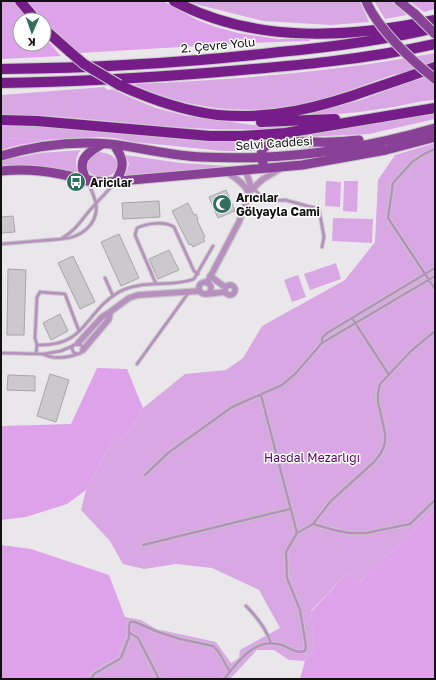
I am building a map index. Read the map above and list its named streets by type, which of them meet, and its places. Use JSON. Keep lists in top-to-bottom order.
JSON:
{
  "streets": {
    "highway": ["2. Çevre Yolu"],
    "main road": ["Selvi Caddesi"]
  },
  "parks": ["Hasdal Mezarlığı"],
  "places": {
    "bus stop": ["Aricılar"],
    "mosque": ["Arıcılar Gölyayla Cami"]
  },
  "north": "bottom"
}
